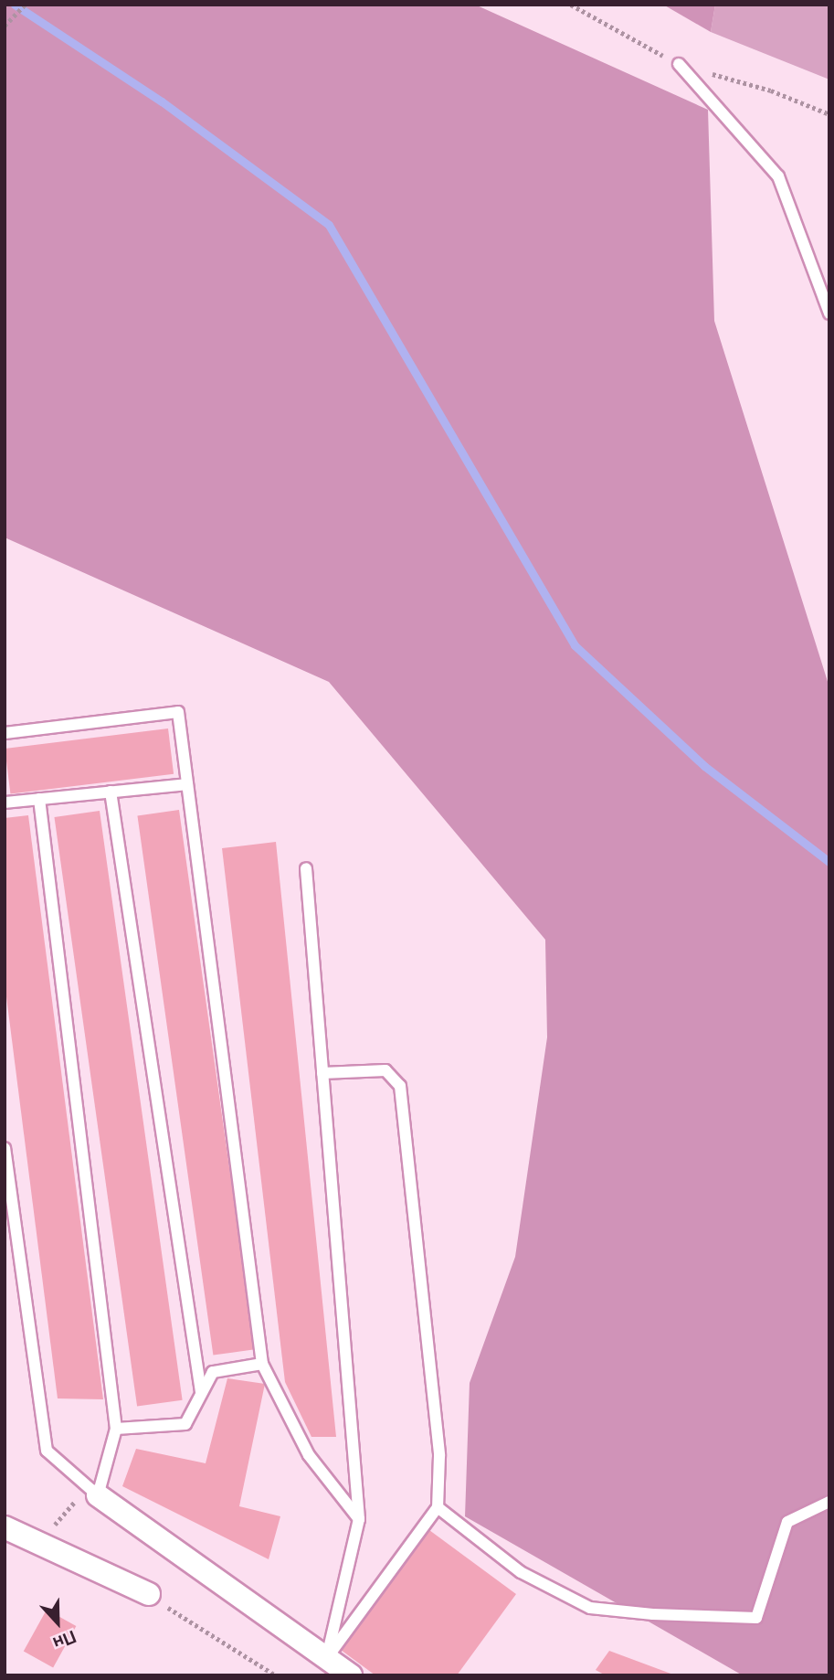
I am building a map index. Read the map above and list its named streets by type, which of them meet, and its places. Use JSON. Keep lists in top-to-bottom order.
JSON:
{
  "north": "bottom"
}
